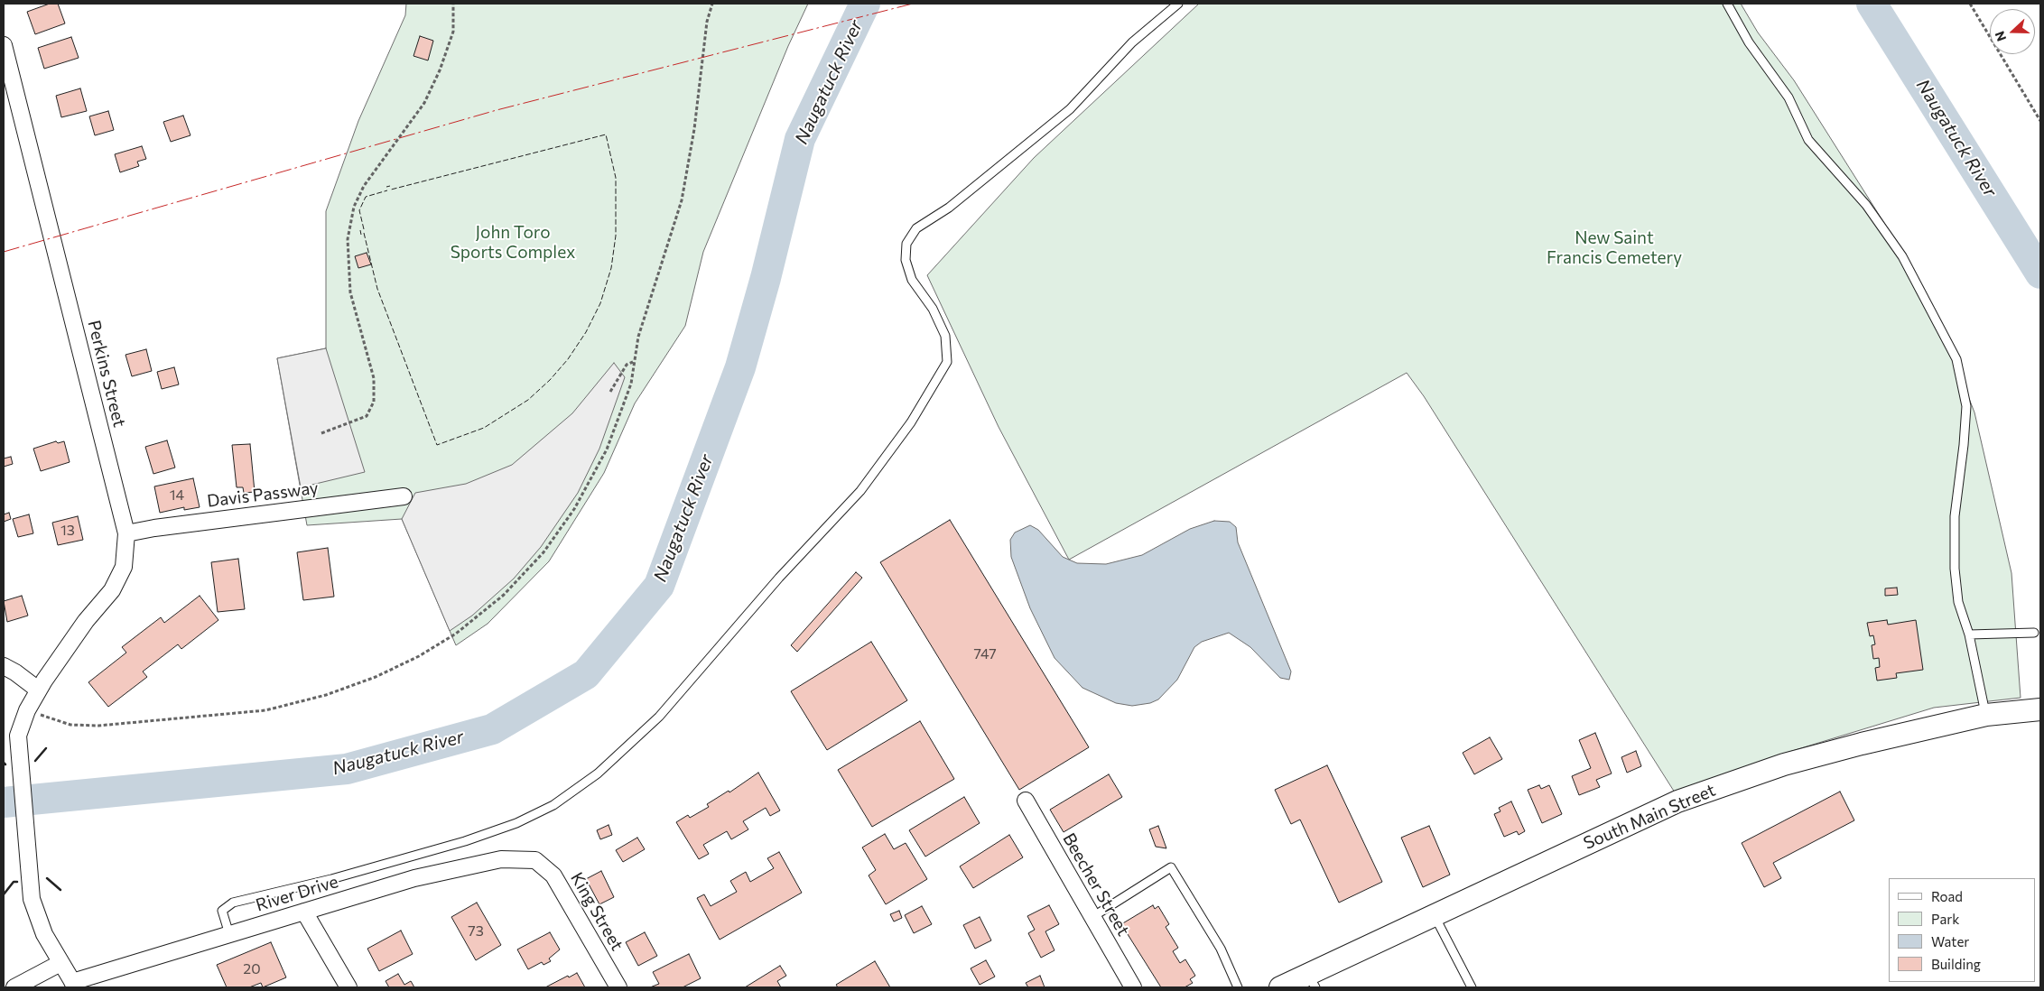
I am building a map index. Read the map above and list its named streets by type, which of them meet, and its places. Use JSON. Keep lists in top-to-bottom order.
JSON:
{
  "streets": {
    "main road": ["South Main Street"],
    "street": [
      "Perkins Street",
      "Davis Passway",
      "Beecher Street",
      "River Drive",
      "King Street"
    ]
  },
  "crossings": [
    ["Perkins Street", "Davis Passway"],
    ["Perkins Street", "River Drive"],
    ["River Drive", "King Street"]
  ],
  "water": ["Naugatuck River"],
  "parks": ["John Toro Sports Complex", "New Saint Francis Cemetery"],
  "house_numbers": [
    "14",
    "13",
    "747",
    "73",
    "20"
  ],
  "legend": [
    "Road",
    "Park",
    "Water",
    "Building"
  ],
  "north": "left"
}
